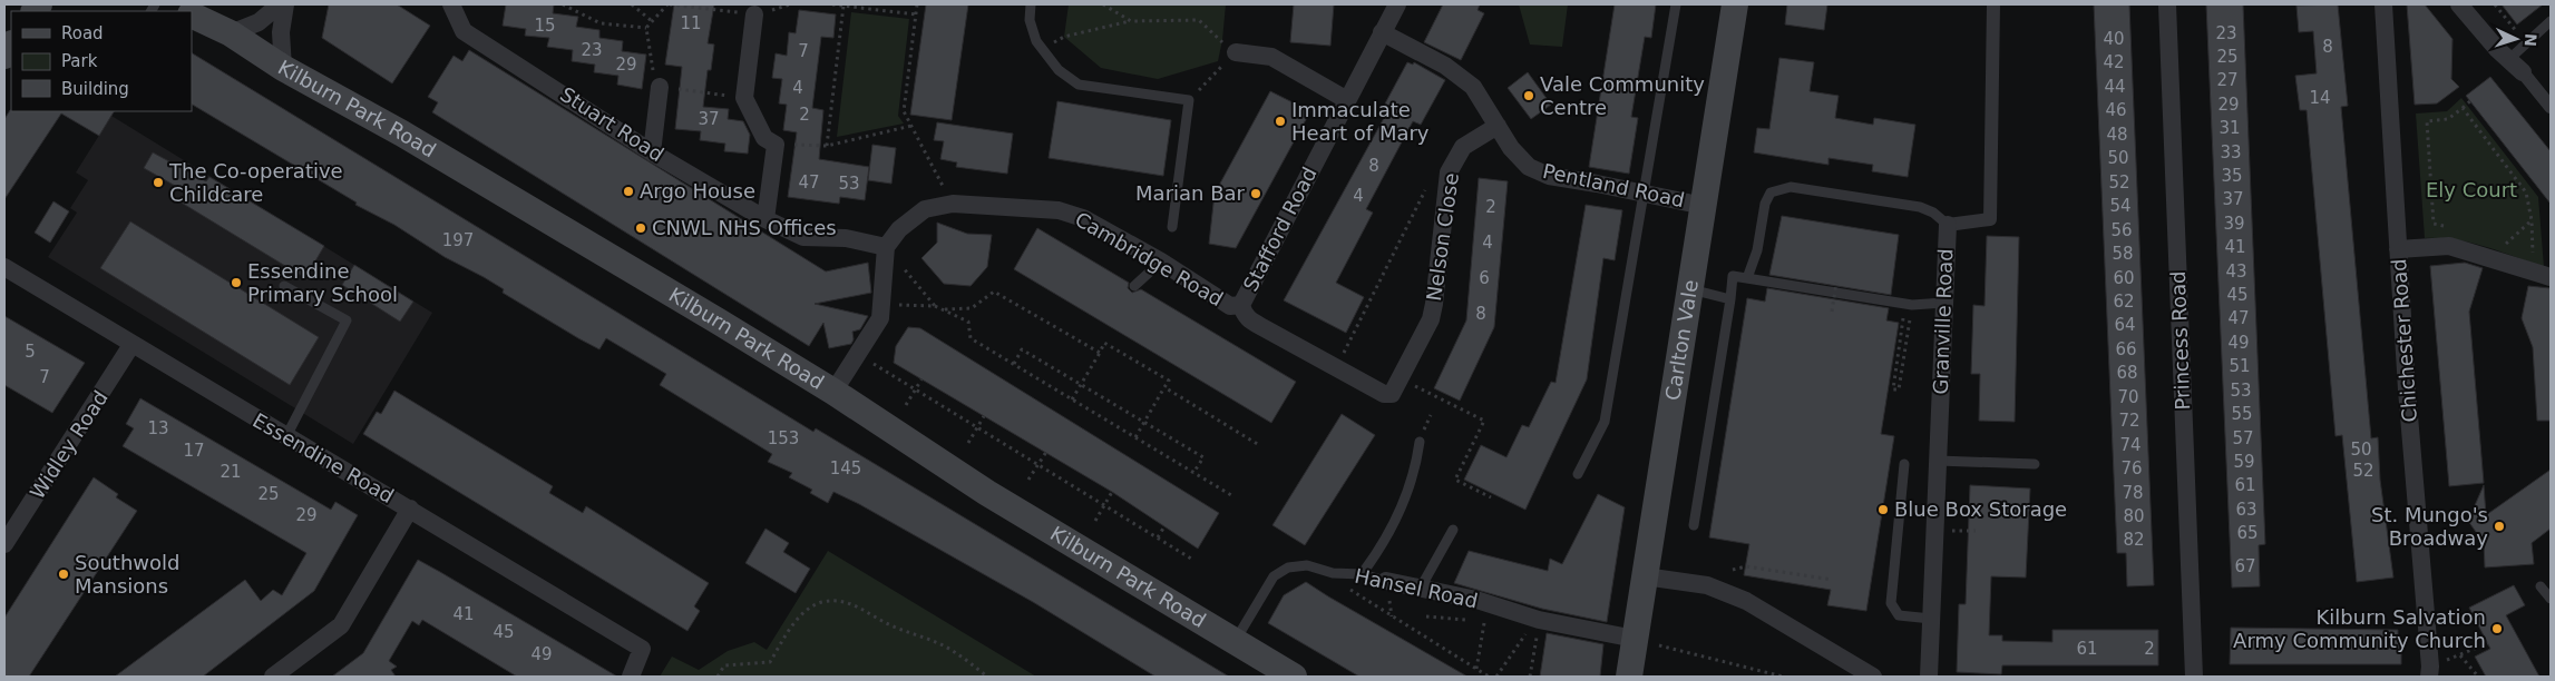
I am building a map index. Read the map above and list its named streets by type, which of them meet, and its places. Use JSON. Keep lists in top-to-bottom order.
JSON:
{
  "streets": {
    "main road": ["Kilburn Park Road", "Carlton Vale"],
    "street": [
      "Stuart Road",
      "Pentland Road",
      "Stafford Road",
      "Nelson Close",
      "Cambridge Road",
      "Granville Road",
      "Princess Road",
      "Chichester Road",
      "Widley Road",
      "Essendine Road",
      "Hansel Road"
    ]
  },
  "crossings": [
    ["Kilburn Park Road", "Hansel Road"],
    ["Stuart Road", "Cambridge Road"],
    ["Pentland Road", "Stafford Road"],
    ["Pentland Road", "Nelson Close"],
    ["Pentland Road", "Carlton Vale"],
    ["Stafford Road", "Cambridge Road"],
    ["Nelson Close", "Cambridge Road"],
    ["Carlton Vale", "Hansel Road"],
    ["Widley Road", "Essendine Road"]
  ],
  "parks": ["Ely Court"],
  "places": [
    "Vale Community Centre",
    "Immaculate Heart of Mary",
    "The Co-operative Childcare",
    "Argo House",
    "Marian Bar",
    "CNWL NHS Offices",
    "Essendine Primary School",
    "Blue Box Storage",
    "St. Mungo's Broadway",
    "Southwold Mansions",
    "Kilburn Salvation Army Community Church"
  ],
  "house_numbers": [
    "11",
    "15",
    "23",
    "40",
    "8",
    "23",
    "7",
    "25",
    "42",
    "29",
    "27",
    "44",
    "4",
    "14",
    "29",
    "46",
    "2",
    "37",
    "31",
    "48",
    "33",
    "50",
    "8",
    "35",
    "47",
    "52",
    "53",
    "4",
    "37",
    "54",
    "2",
    "39",
    "56",
    "197",
    "4",
    "41",
    "58",
    "43",
    "6",
    "60",
    "45",
    "62",
    "8",
    "47",
    "64",
    "49",
    "66",
    "5",
    "51",
    "68",
    "7",
    "53",
    "70",
    "55",
    "72",
    "13",
    "153",
    "57",
    "74",
    "50",
    "17",
    "59",
    "145",
    "76",
    "52",
    "21",
    "61",
    "78",
    "25",
    "63",
    "29",
    "80",
    "65",
    "82",
    "67",
    "41",
    "45",
    "61",
    "2",
    "49"
  ],
  "legend": ["Road", "Park", "Building"],
  "north": "right"
}
